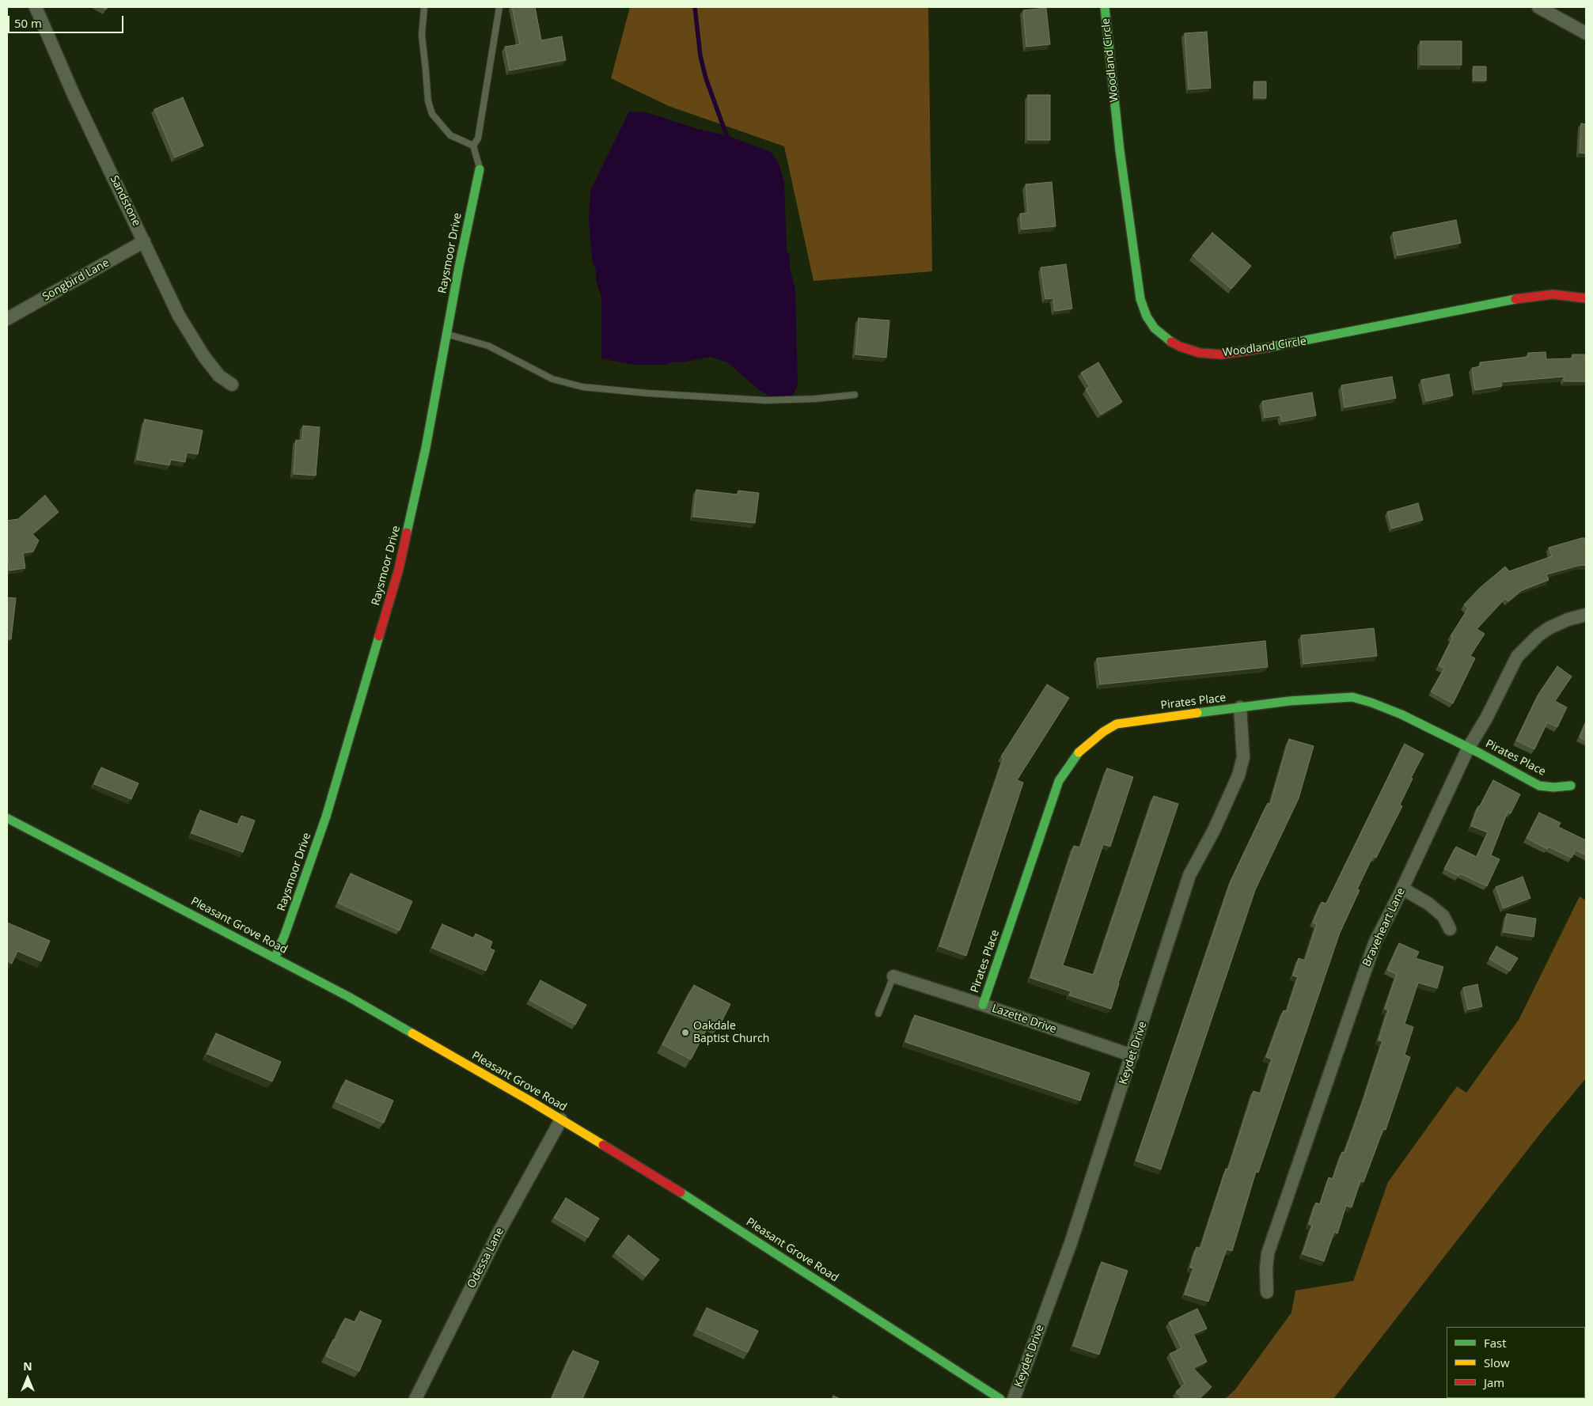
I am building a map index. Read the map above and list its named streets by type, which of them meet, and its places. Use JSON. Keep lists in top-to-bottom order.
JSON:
{
  "streets": {
    "street": [
      "Woodland Circle",
      "Sandstone",
      "Raysmoor Drive",
      "Songbird Lane",
      "Pirates Place",
      "Pleasant Grove Road",
      "Braveheart Lane",
      "Lazette Drive",
      "Keydet Drive",
      "Odessa Lane"
    ]
  },
  "crossings": [
    ["Sandstone", "Songbird Lane"],
    ["Raysmoor Drive", "Pleasant Grove Road"],
    ["Pirates Place", "Braveheart Lane"],
    ["Pirates Place", "Lazette Drive"],
    ["Pirates Place", "Keydet Drive"],
    ["Pleasant Grove Road", "Odessa Lane"],
    ["Lazette Drive", "Keydet Drive"]
  ],
  "places": ["Oakdale Baptist Church"],
  "legend": ["Fast", "Slow", "Jam"],
  "scale_bar": "50 m",
  "north": "top"
}
